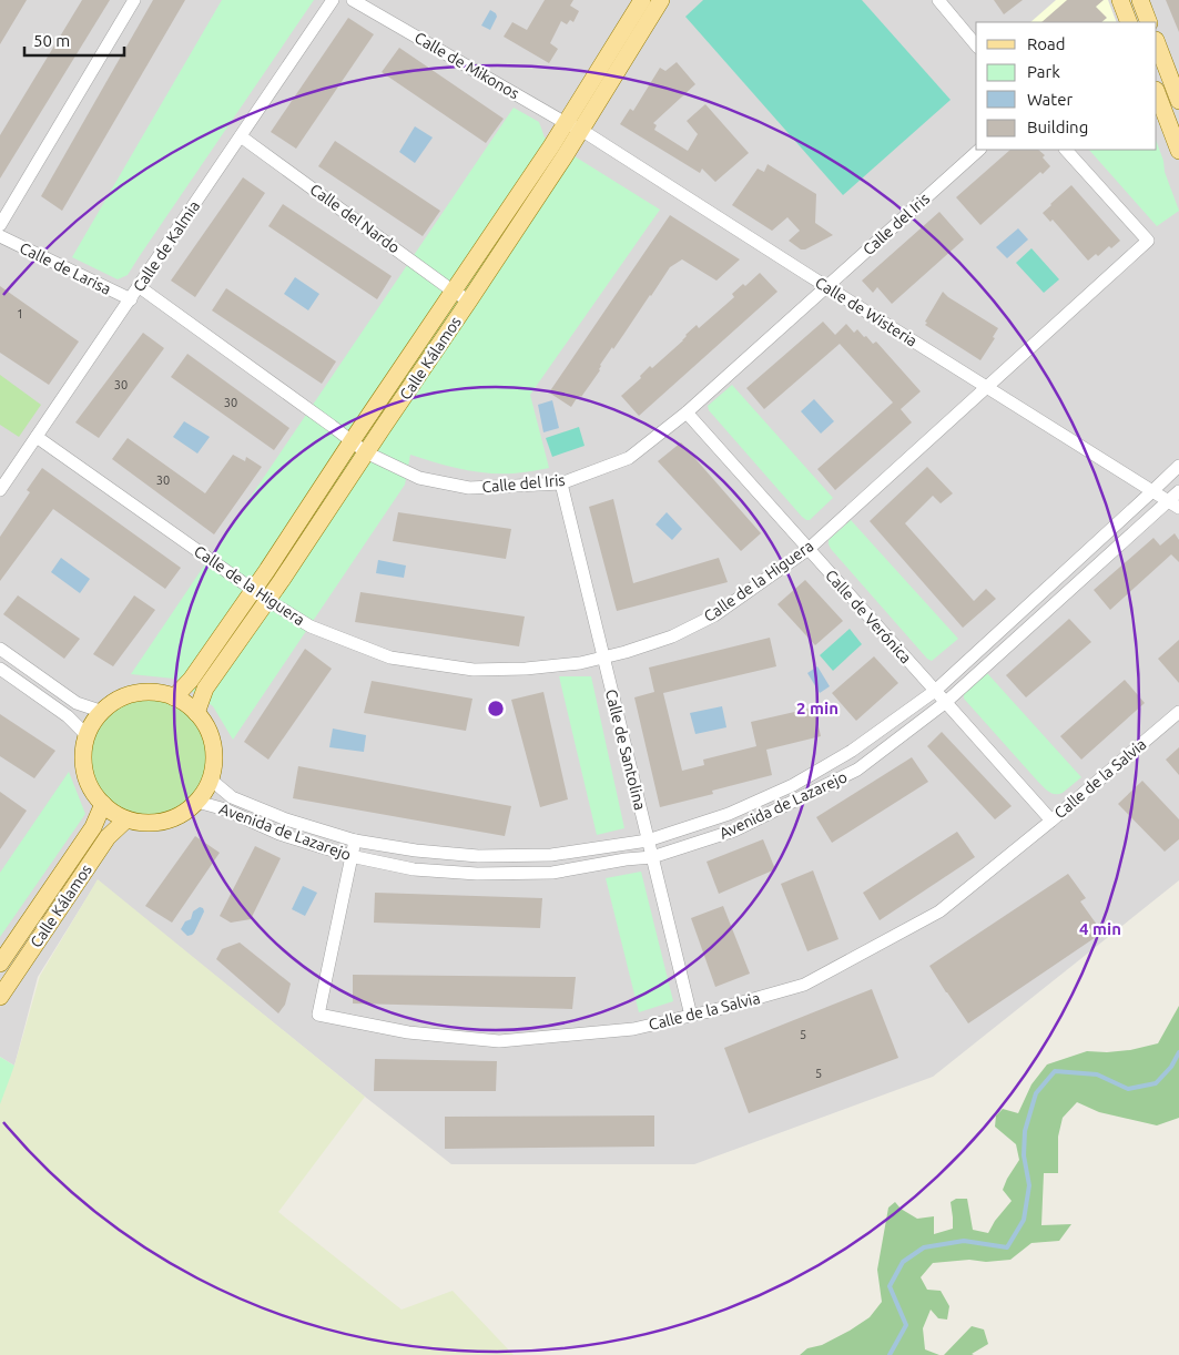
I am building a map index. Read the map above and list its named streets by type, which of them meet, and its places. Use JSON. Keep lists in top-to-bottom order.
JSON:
{
  "streets": {
    "main road": ["Calle Kálamos"],
    "street": [
      "Calle de Mikonos",
      "Calle del Nardo",
      "Calle del Iris",
      "Calle de Kalmia",
      "Calle de Larisa",
      "Calle de Wisteria",
      "Calle de la Higuera",
      "Calle de Verónica",
      "Calle de Santolina",
      "Calle de la Salvia",
      "Avenida de Lazarejo"
    ]
  },
  "crossings": [
    ["Calle de Mikonos", "Calle de Wisteria"],
    ["Calle de Mikonos", "Calle Kálamos"],
    ["Calle del Nardo", "Calle de Kalmia"],
    ["Calle del Nardo", "Calle Kálamos"],
    ["Calle del Iris", "Calle de Kalmia"],
    ["Calle del Iris", "Calle de Wisteria"],
    ["Calle del Iris", "Calle Kálamos"],
    ["Calle del Iris", "Calle de Verónica"],
    ["Calle del Iris", "Calle de Santolina"],
    ["Calle de Kalmia", "Calle de Larisa"],
    ["Calle de Kalmia", "Calle de la Higuera"],
    ["Calle de Wisteria", "Calle Kálamos"],
    ["Calle de Wisteria", "Calle de la Higuera"],
    ["Calle de Wisteria", "Avenida de Lazarejo"],
    ["Calle Kálamos", "Calle de la Higuera"],
    ["Calle Kálamos", "Avenida de Lazarejo"],
    ["Calle de la Higuera", "Calle de Verónica"],
    ["Calle de la Higuera", "Calle de Santolina"],
    ["Calle de Verónica", "Calle de la Salvia"],
    ["Calle de Verónica", "Avenida de Lazarejo"],
    ["Calle de Santolina", "Calle de la Salvia"],
    ["Calle de Santolina", "Avenida de Lazarejo"],
    ["Calle de la Salvia", "Avenida de Lazarejo"]
  ],
  "house_numbers": [
    "1",
    "30",
    "30",
    "30",
    "5",
    "5"
  ],
  "legend": [
    "Road",
    "Park",
    "Water",
    "Building"
  ],
  "scale_bar": "50 m",
  "rings": ["2 min", "4 min"]
}
